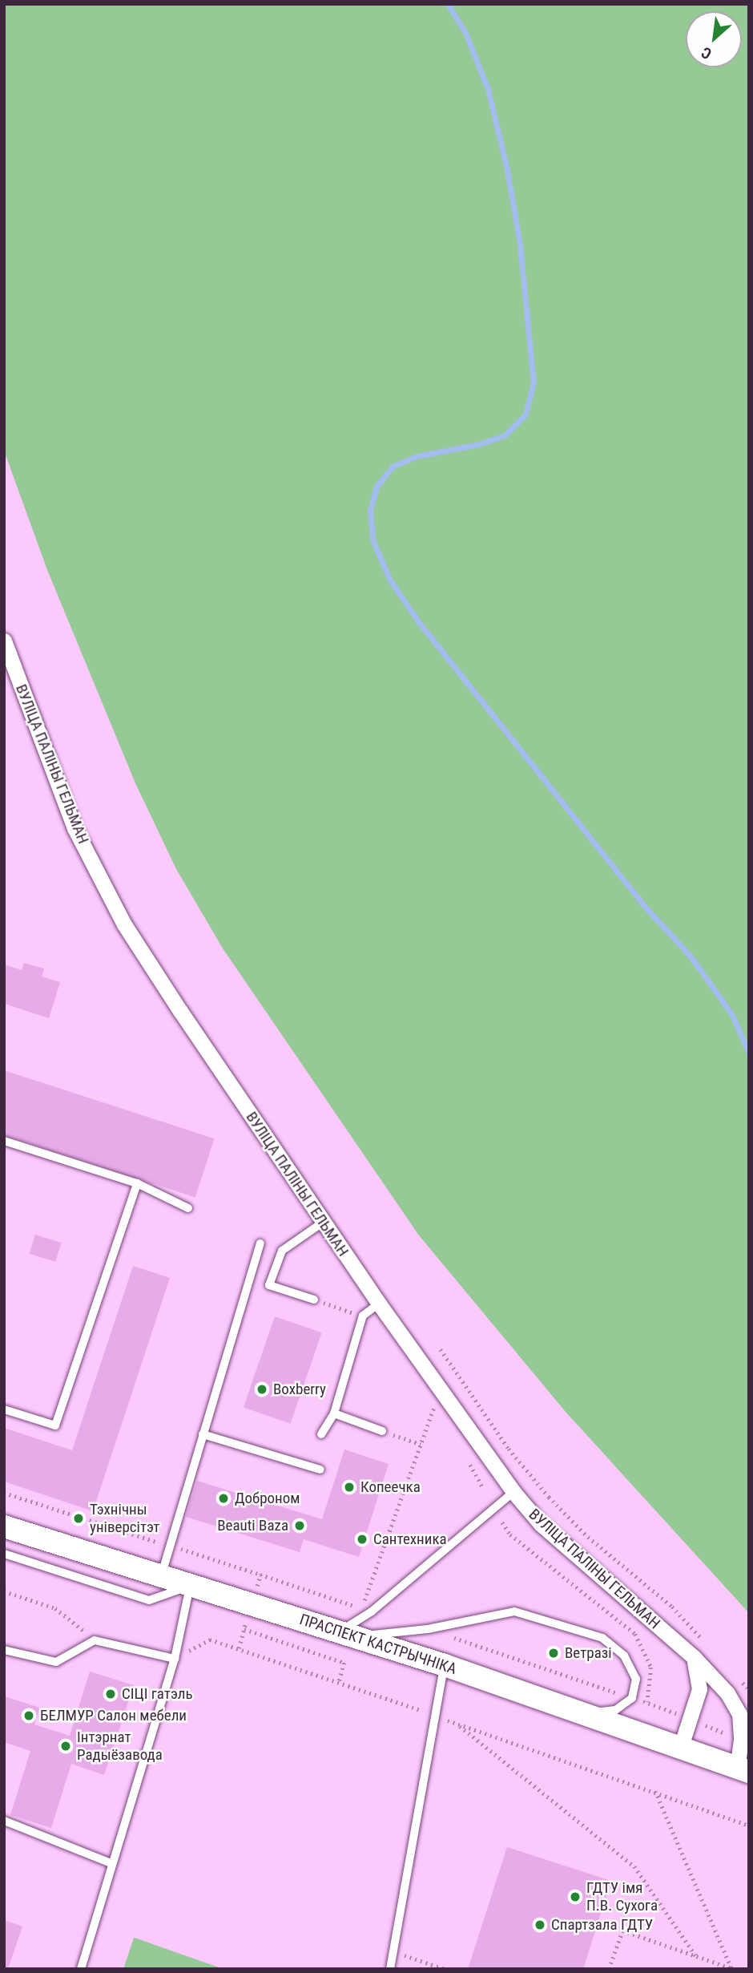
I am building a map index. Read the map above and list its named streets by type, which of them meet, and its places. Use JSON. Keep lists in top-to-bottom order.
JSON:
{
  "streets": {
    "main road": ["ПРАСПЕКТ КАСТРЫЧНІКА"],
    "street": ["ВУЛІЦА ПАЛІНЫ ГЕЛЬМАН"]
  },
  "crossings": [
    ["ВУЛІЦА ПАЛІНЫ ГЕЛЬМАН", "ПРАСПЕКТ КАСТРЫЧНІКА"]
  ],
  "places": [
    "Boxberry",
    "Копеечка",
    "Доброном",
    "Тэхнічны універсітэт",
    "Beauti Baza",
    "Сантехника",
    "Ветразі",
    "СІЦІ гатэль",
    "БЕЛМУР Салон мебели",
    "Інтэрнат Радыёзавода",
    "ГДТУ імя П.В. Сухога",
    "Спартзала ГДТУ"
  ],
  "north": "bottom left"
}
